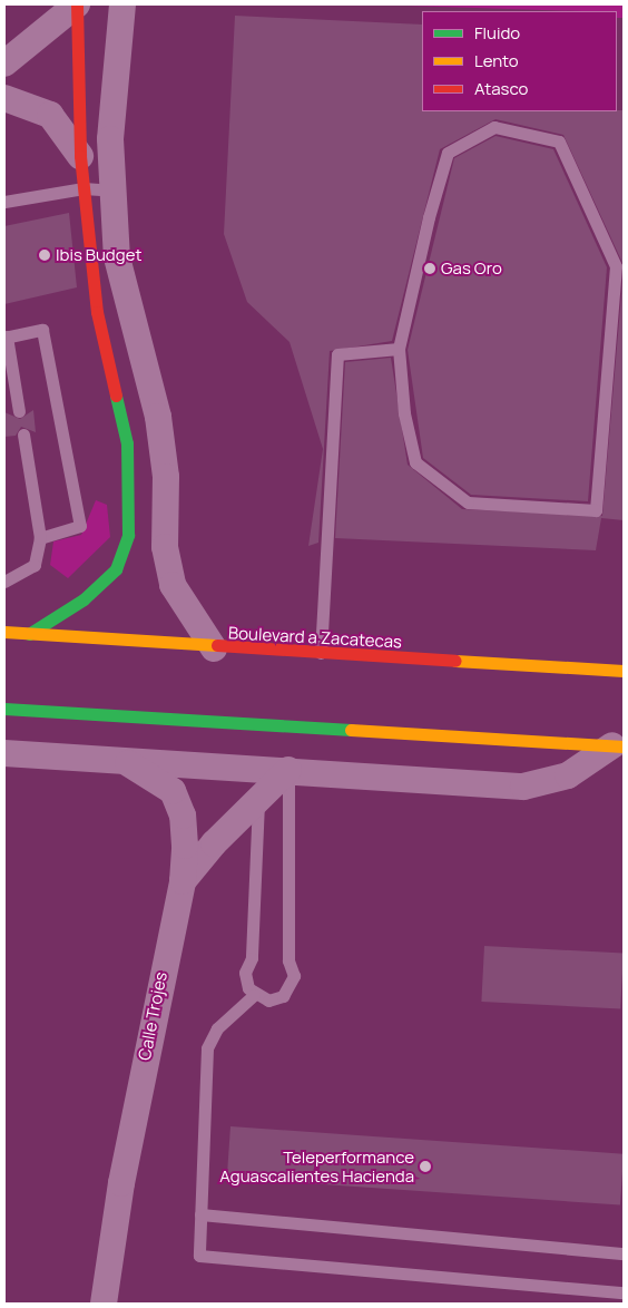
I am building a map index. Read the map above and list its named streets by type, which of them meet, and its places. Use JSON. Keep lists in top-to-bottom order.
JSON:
{
  "streets": {
    "main road": ["Boulevard a Zacatecas"],
    "street": ["Calle Trojes"]
  },
  "places": ["Ibis Budget", "Gas Oro", "Teleperformance Aguascalientes Hacienda"],
  "legend": ["Fluido", "Lento", "Atasco"]
}
